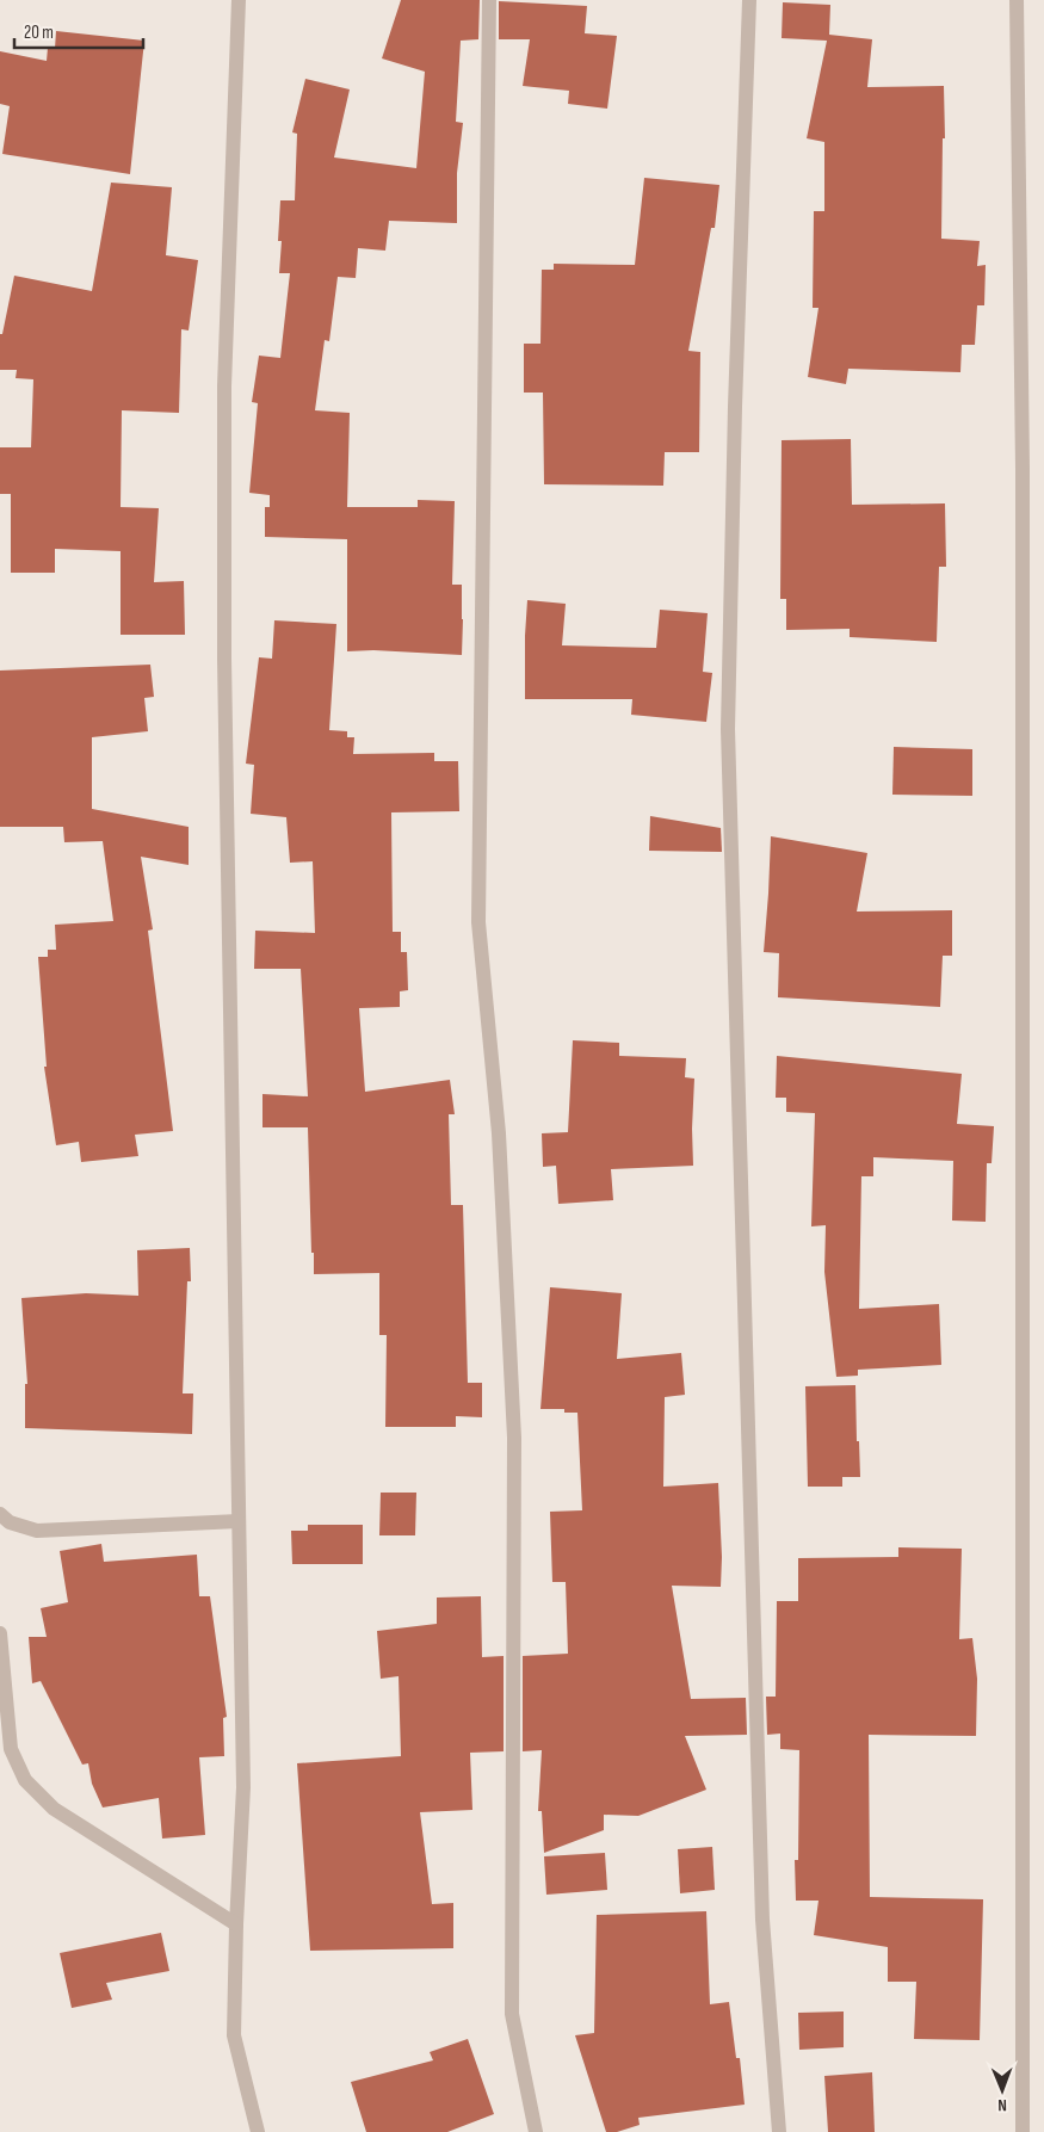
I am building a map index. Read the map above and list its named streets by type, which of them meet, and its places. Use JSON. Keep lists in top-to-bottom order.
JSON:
{
  "scale_bar": "20 m",
  "north": "bottom"
}
